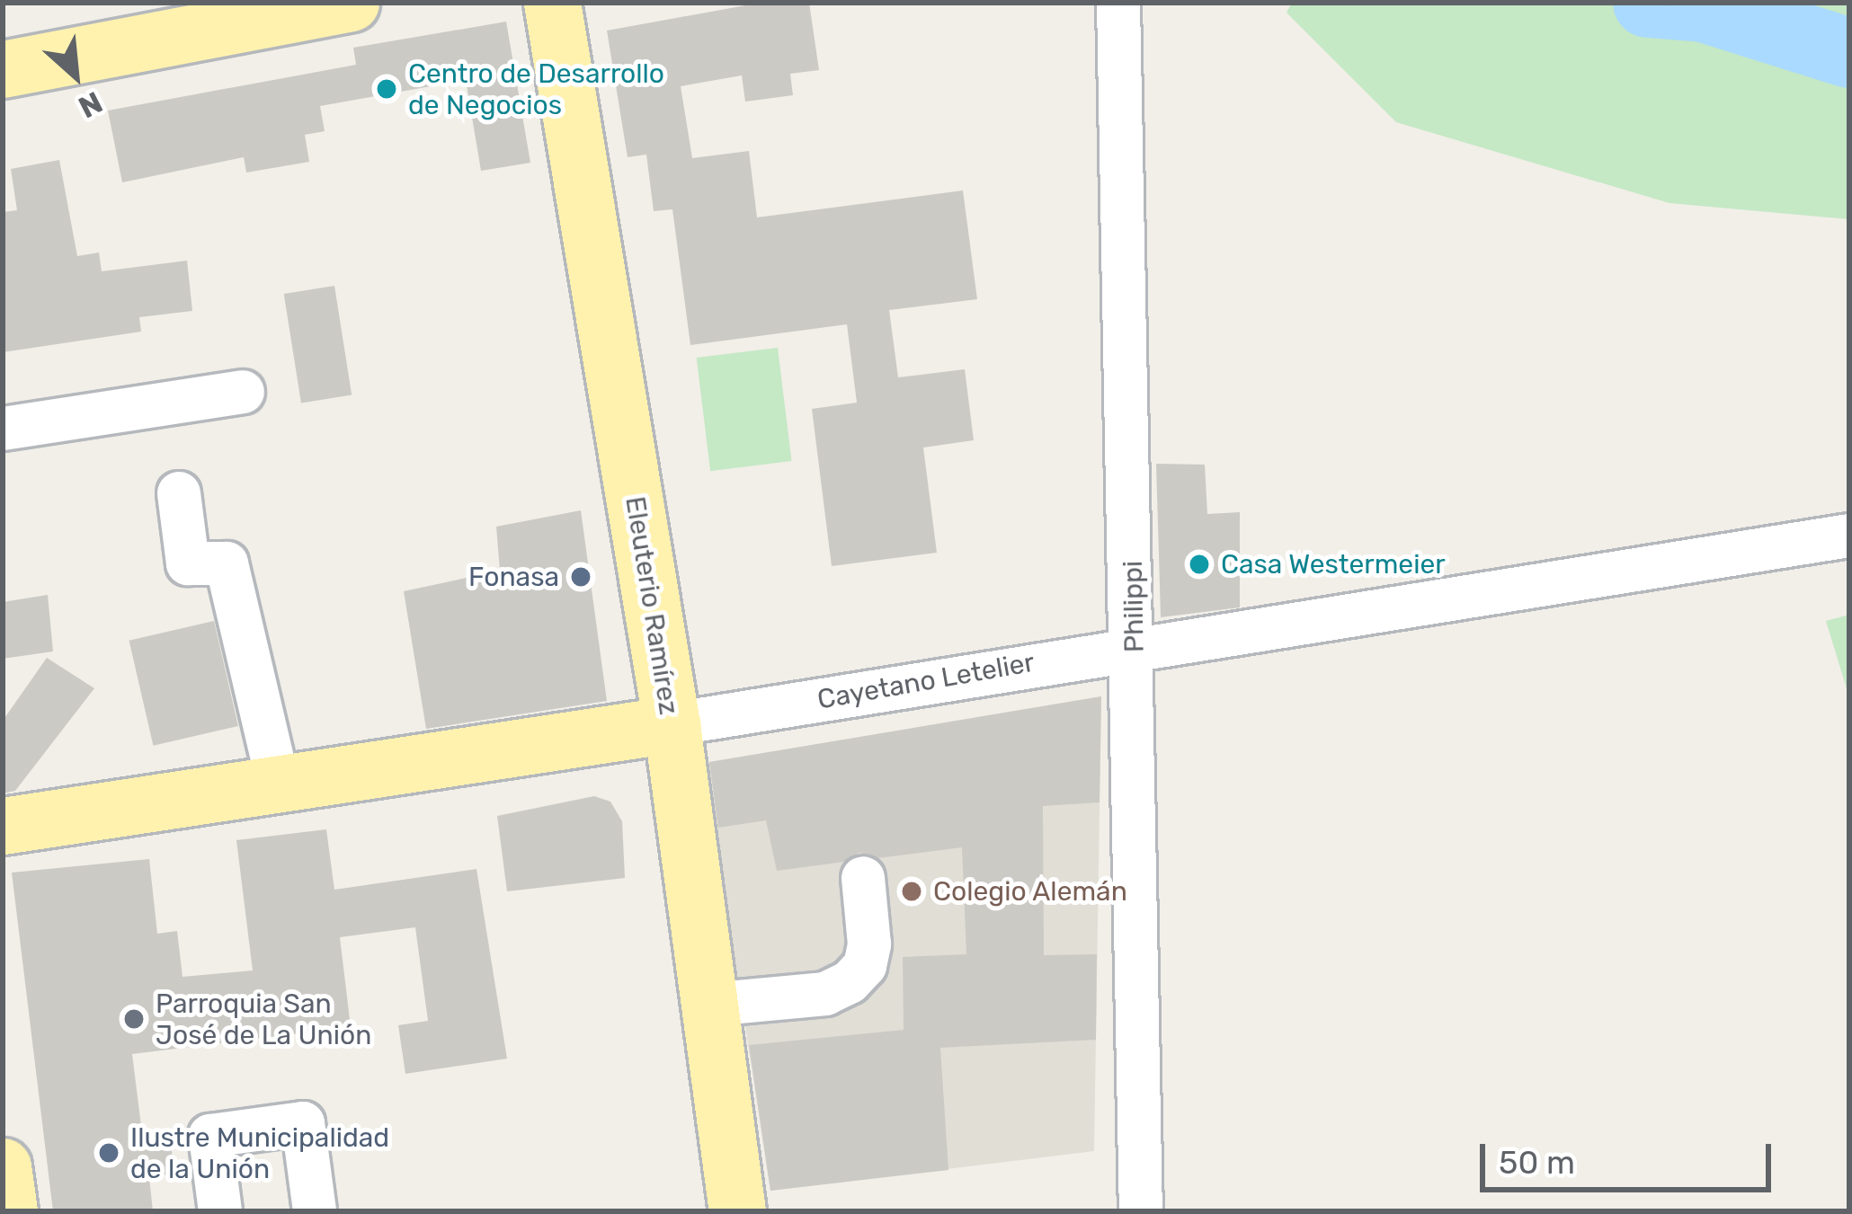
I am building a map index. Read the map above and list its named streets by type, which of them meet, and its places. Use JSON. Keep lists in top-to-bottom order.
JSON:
{
  "streets": {
    "main road": ["Eleuterio Ramírez", "Cayetano Letelier"],
    "street": ["Philippi"]
  },
  "crossings": [
    ["Eleuterio Ramírez", "Cayetano Letelier"],
    ["Philippi", "Cayetano Letelier"]
  ],
  "places": [
    "Centro de Desarrollo de Negocios",
    "Casa Westermeier",
    "Fonasa",
    "Colegio Alemán",
    "Parroquia San José de La Unión",
    "Ilustre Municipalidad de la Unión"
  ],
  "scale_bar": "50 m",
  "north": "bottom right"
}
